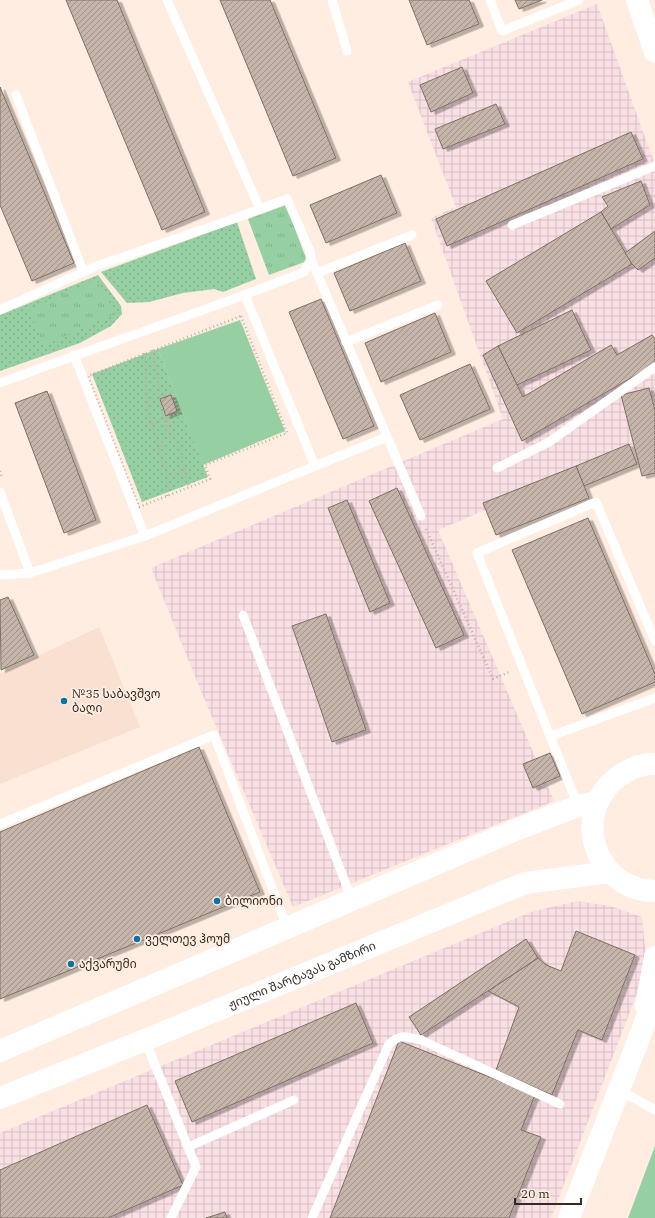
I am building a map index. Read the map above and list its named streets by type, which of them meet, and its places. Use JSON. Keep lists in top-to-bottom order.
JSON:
{
  "streets": {
    "main road": ["ჟიული შარტავას გამზირი"]
  },
  "places": [
    "№35 საბავშვო ბაღი",
    "ბილიონი",
    "ველთევ ჰოუმ",
    "აქვარუმი"
  ],
  "scale_bar": "20 m"
}
